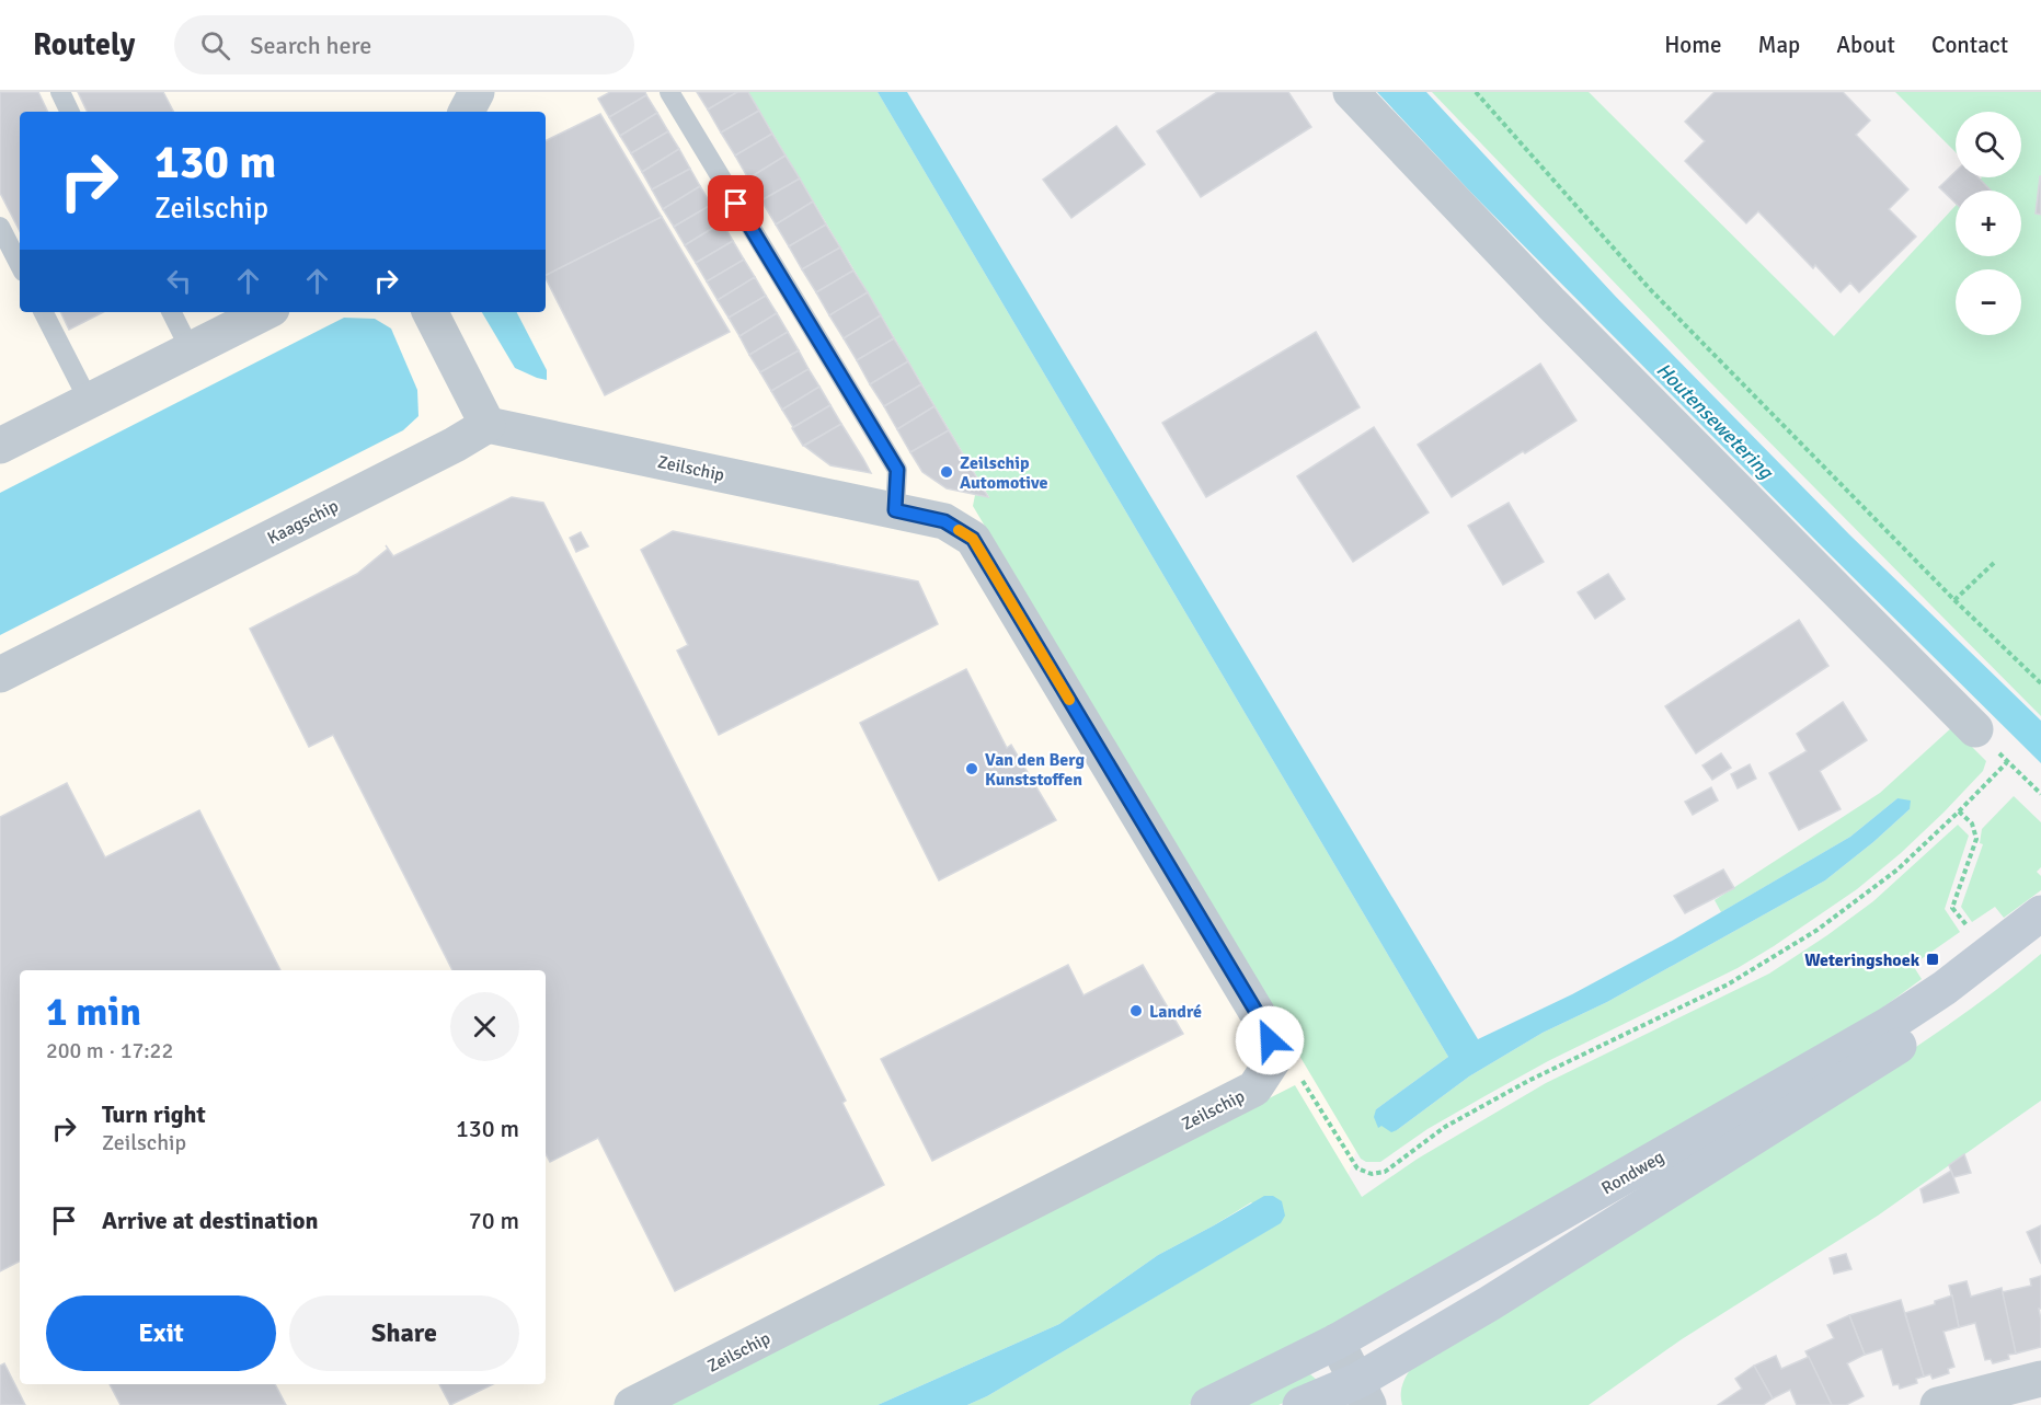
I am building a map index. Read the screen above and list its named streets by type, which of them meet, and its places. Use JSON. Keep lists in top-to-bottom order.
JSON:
{
  "streets": {
    "main road": ["Rondweg"],
    "street": ["Zeilschip", "Kaagschip"]
  },
  "crossings": [
    ["Zeilschip", "Kaagschip"]
  ],
  "water": ["Houtensewetering"],
  "places": {
    "other": ["Zeilschip Automotive", "Van den Berg Kunststoffen", "Landré"],
    "transit": ["Weteringshoek"]
  },
  "page": {
    "header": "Routely",
    "search": "Search here",
    "nav": [
      "Home",
      "Map",
      "About",
      "Contact"
    ],
    "map_buttons": ["+", "−"],
    "turn": ["130 m", "Zeilschip"],
    "heading": ["1 min", "200 m · 17:22"],
    "list": [
      {
        "name": "Turn right",
        "note": "Zeilschip",
        "value": "130 m"
      },
      {
        "name": "Arrive at destination",
        "value": "70 m"
      }
    ],
    "buttons": ["Exit", "Share"]
  }
}
